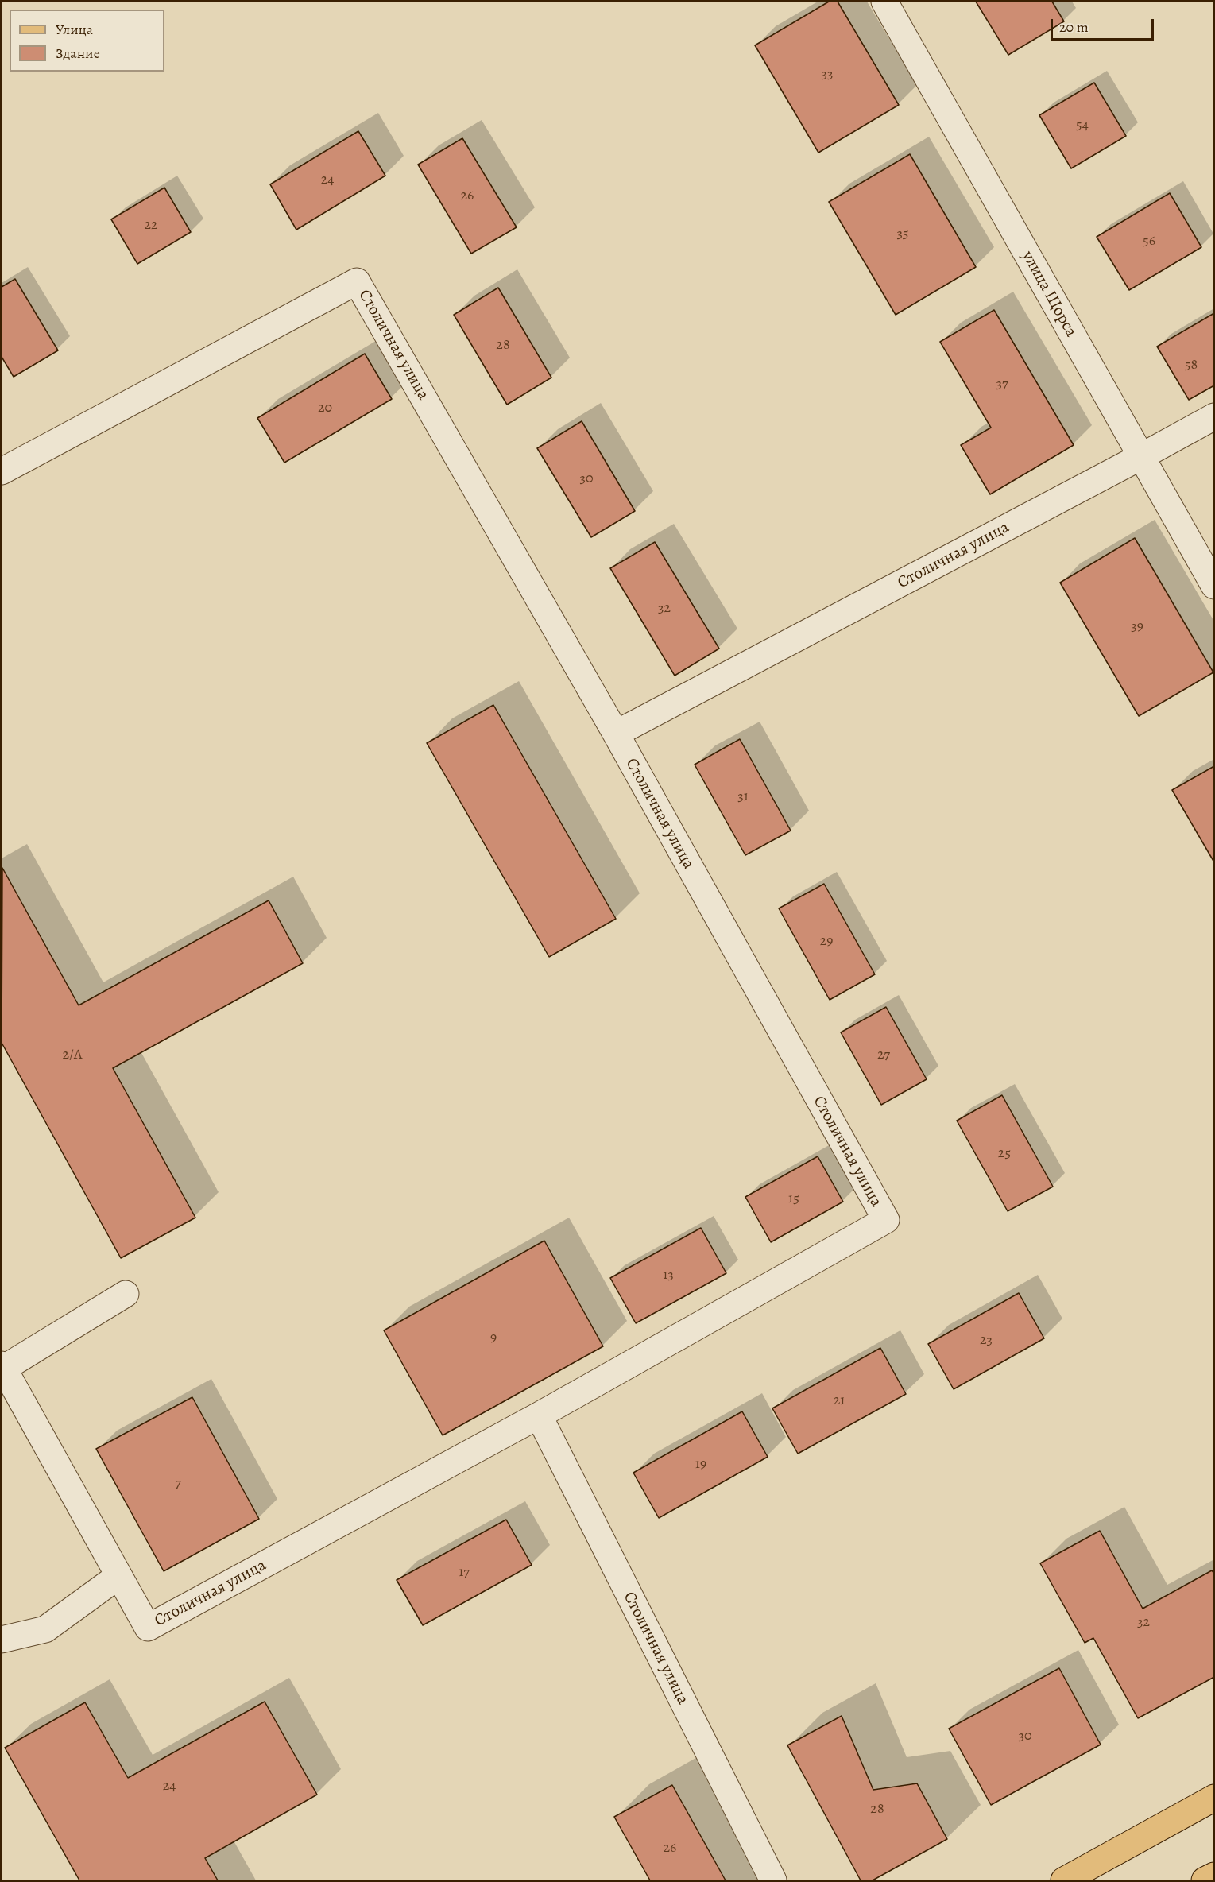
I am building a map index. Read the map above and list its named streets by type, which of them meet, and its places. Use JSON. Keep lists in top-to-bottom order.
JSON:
{
  "streets": {
    "street": ["улица Щорса", "Столичная улица"]
  },
  "crossings": [
    ["улица Щорса", "Столичная улица"]
  ],
  "house_numbers": [
    "33",
    "54",
    "24",
    "26",
    "22",
    "35",
    "56",
    "28",
    "58",
    "37",
    "20",
    "30",
    "32",
    "39",
    "31",
    "29",
    "2/А",
    "27",
    "25",
    "15",
    "13",
    "9",
    "23",
    "21",
    "19",
    "7",
    "17",
    "32",
    "30",
    "24",
    "28",
    "26"
  ],
  "legend": ["Улица", "Здание"],
  "scale_bar": "20 m"
}
